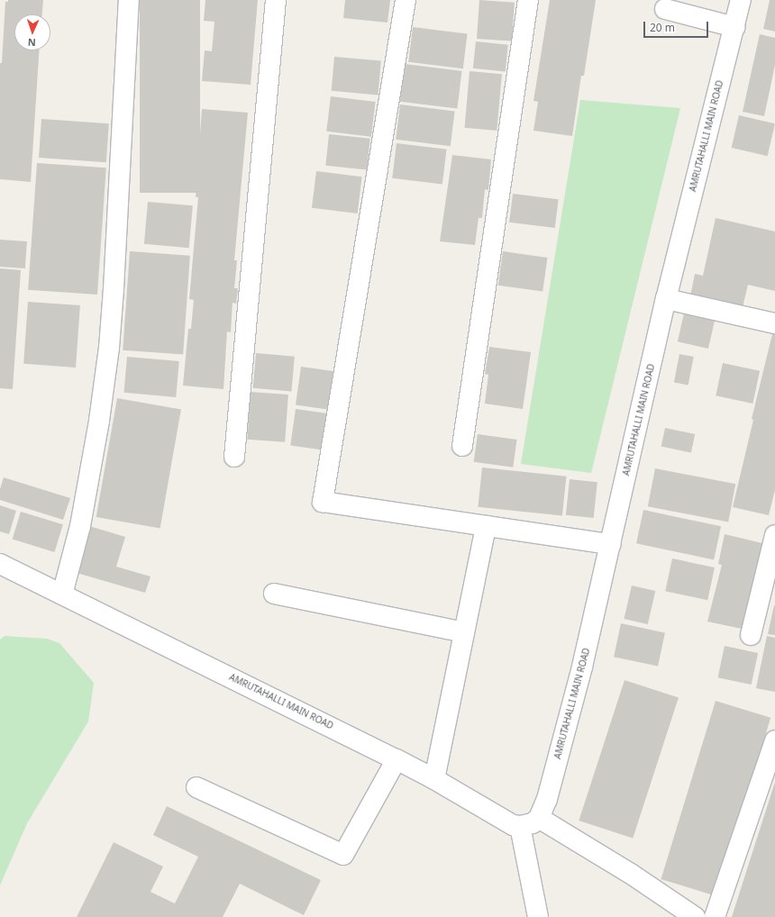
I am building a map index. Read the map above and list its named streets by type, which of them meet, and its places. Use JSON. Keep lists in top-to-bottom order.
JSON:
{
  "streets": {
    "street": ["AMRUTAHALLI MAIN ROAD"]
  },
  "scale_bar": "20 m",
  "north": "bottom"
}
